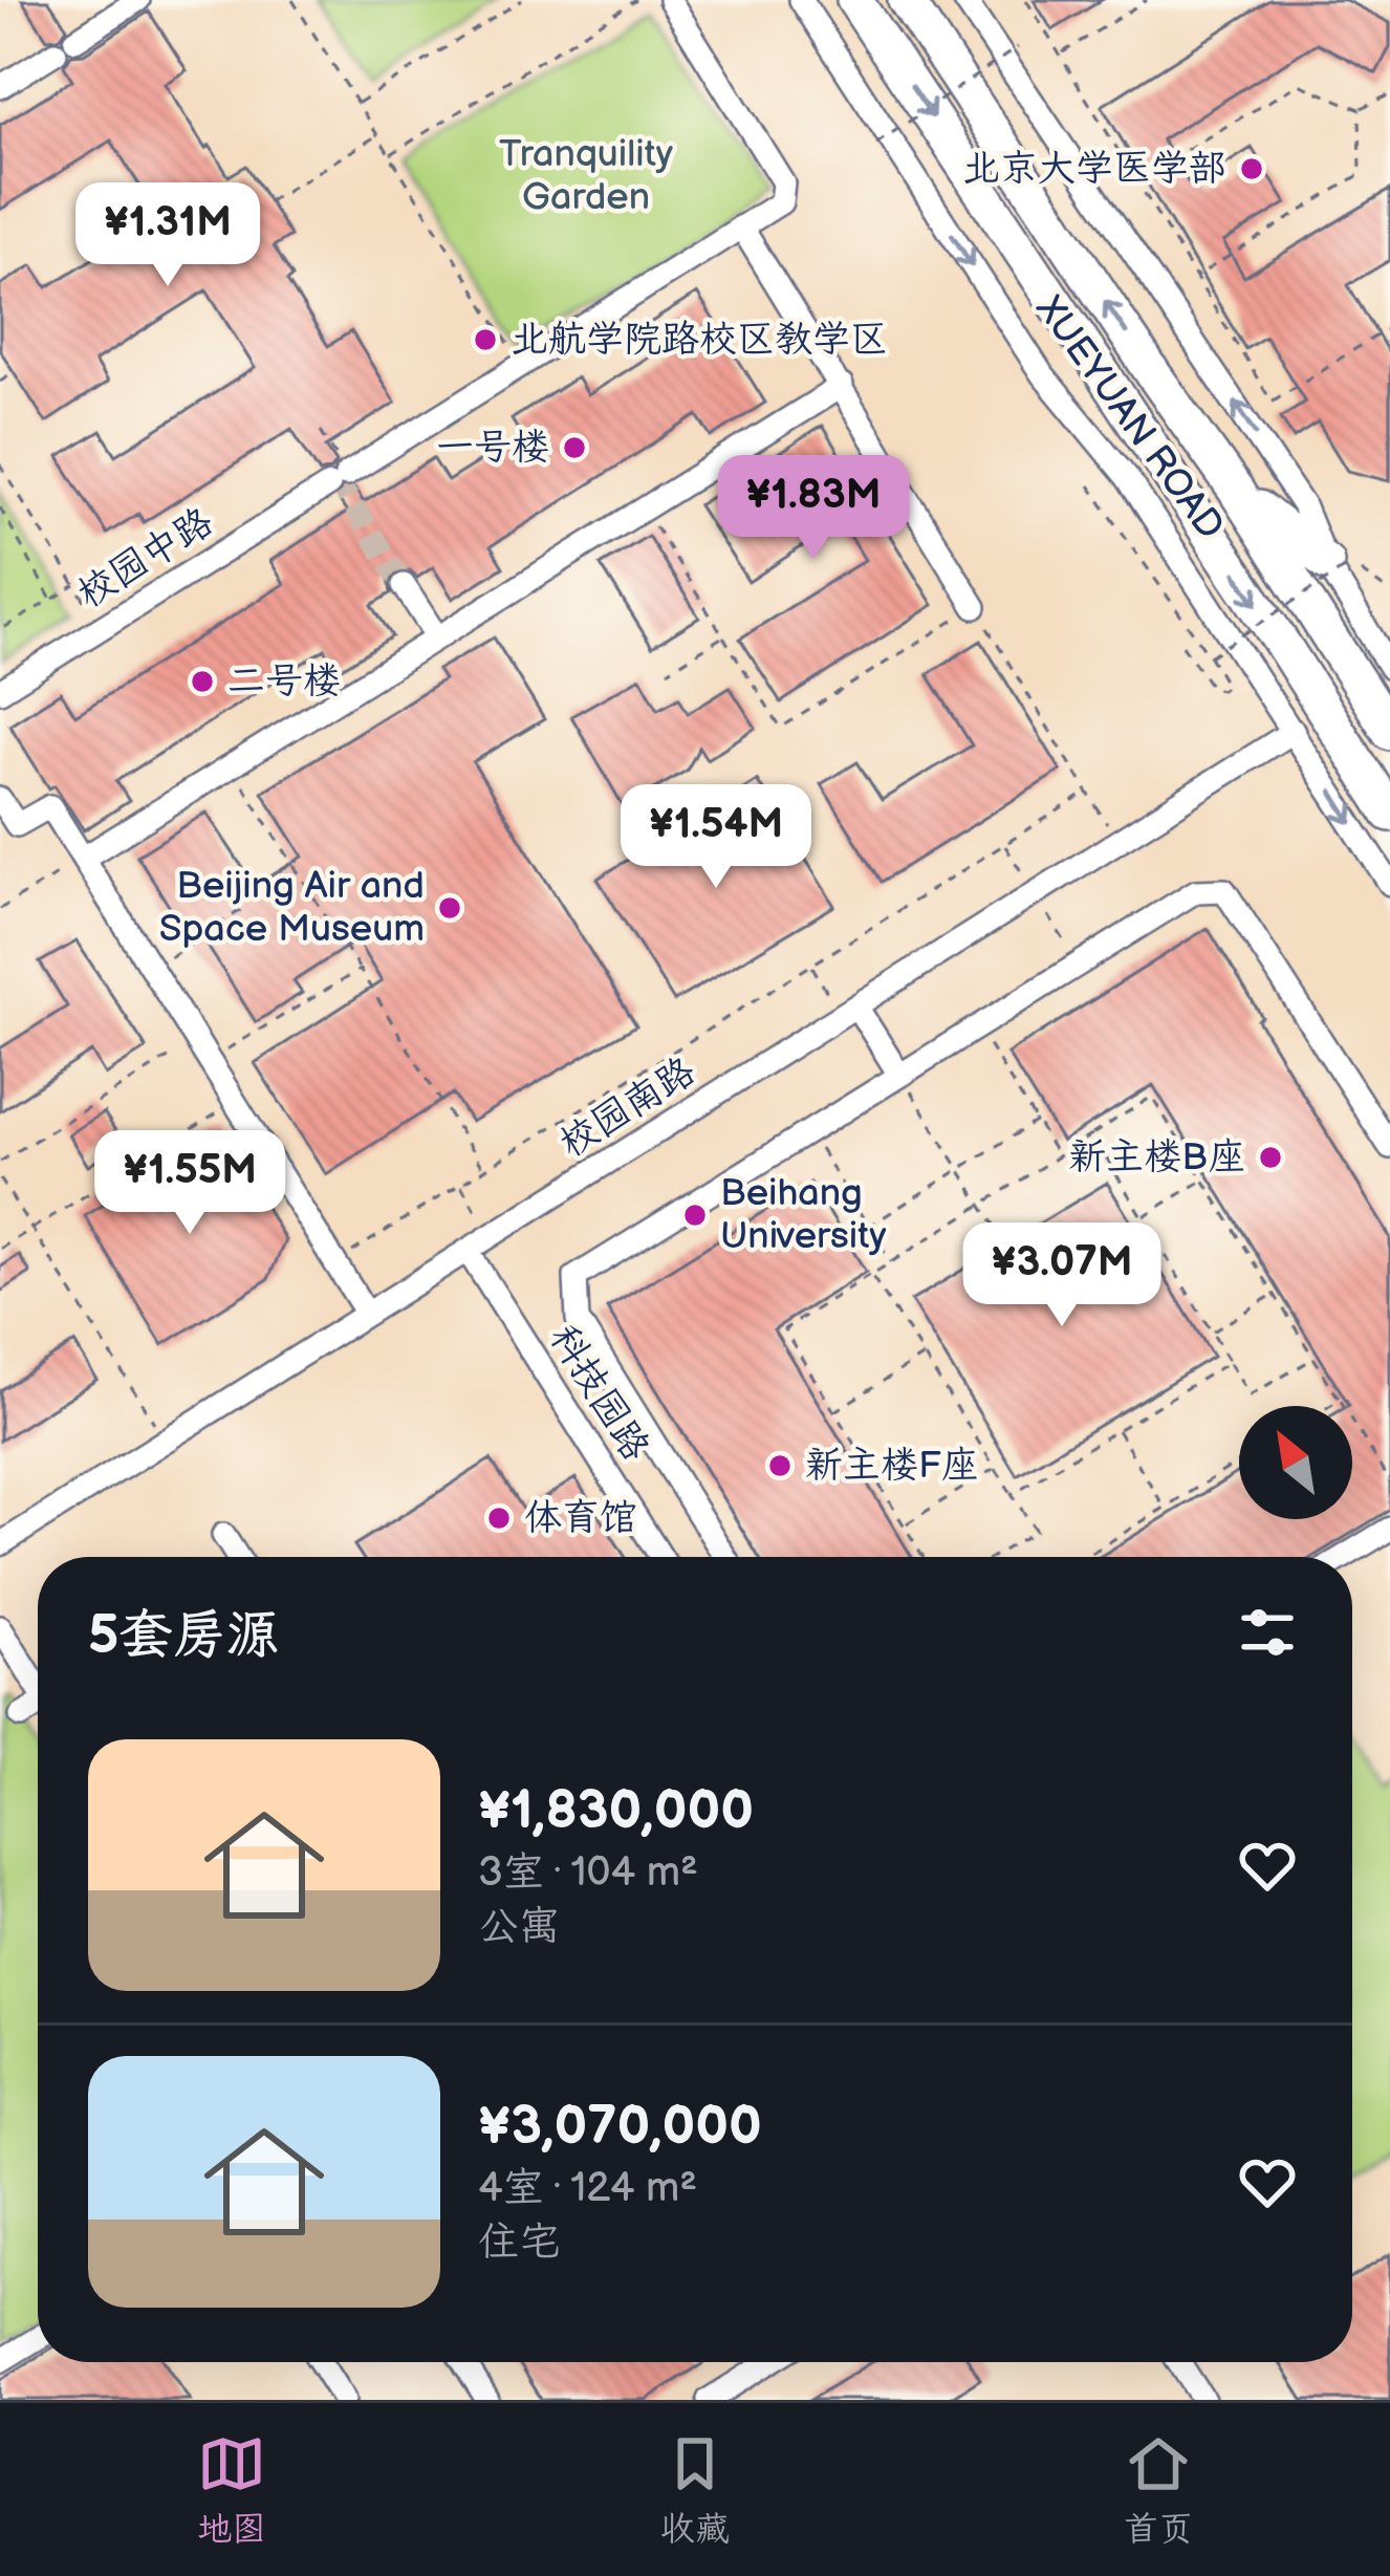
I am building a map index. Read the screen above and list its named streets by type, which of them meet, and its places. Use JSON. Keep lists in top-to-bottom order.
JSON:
{
  "streets": {
    "highway": ["XUEYUAN ROAD"],
    "street": ["校园中路", "校园南路", "科技园路"]
  },
  "crossings": [
    ["XUEYUAN ROAD", "校园南路"],
    ["校园南路", "科技园路"]
  ],
  "parks": ["Tranquility Garden"],
  "places": [
    "北京大学医学部",
    "北航学院路校区教学区",
    "一号楼",
    "二号楼",
    "Beijing Air and Space Museum",
    "新主楼B座",
    "Beihang University",
    "新主楼F座",
    "体育馆"
  ],
  "north": "top left",
  "page": {
    "price": [
      "¥1.31M",
      "¥1.83M",
      "¥1.54M",
      "¥1.55M",
      "¥3.07M"
    ],
    "heading": "5套房源",
    "list": [
      {
        "name": "¥1,830,000",
        "note": "3室 · 104 m² · 公寓"
      },
      {
        "name": "¥3,070,000",
        "note": "4室 · 124 m² · 住宅"
      }
    ],
    "tabs": ["地图", "收藏", "首页"]
  }
}
